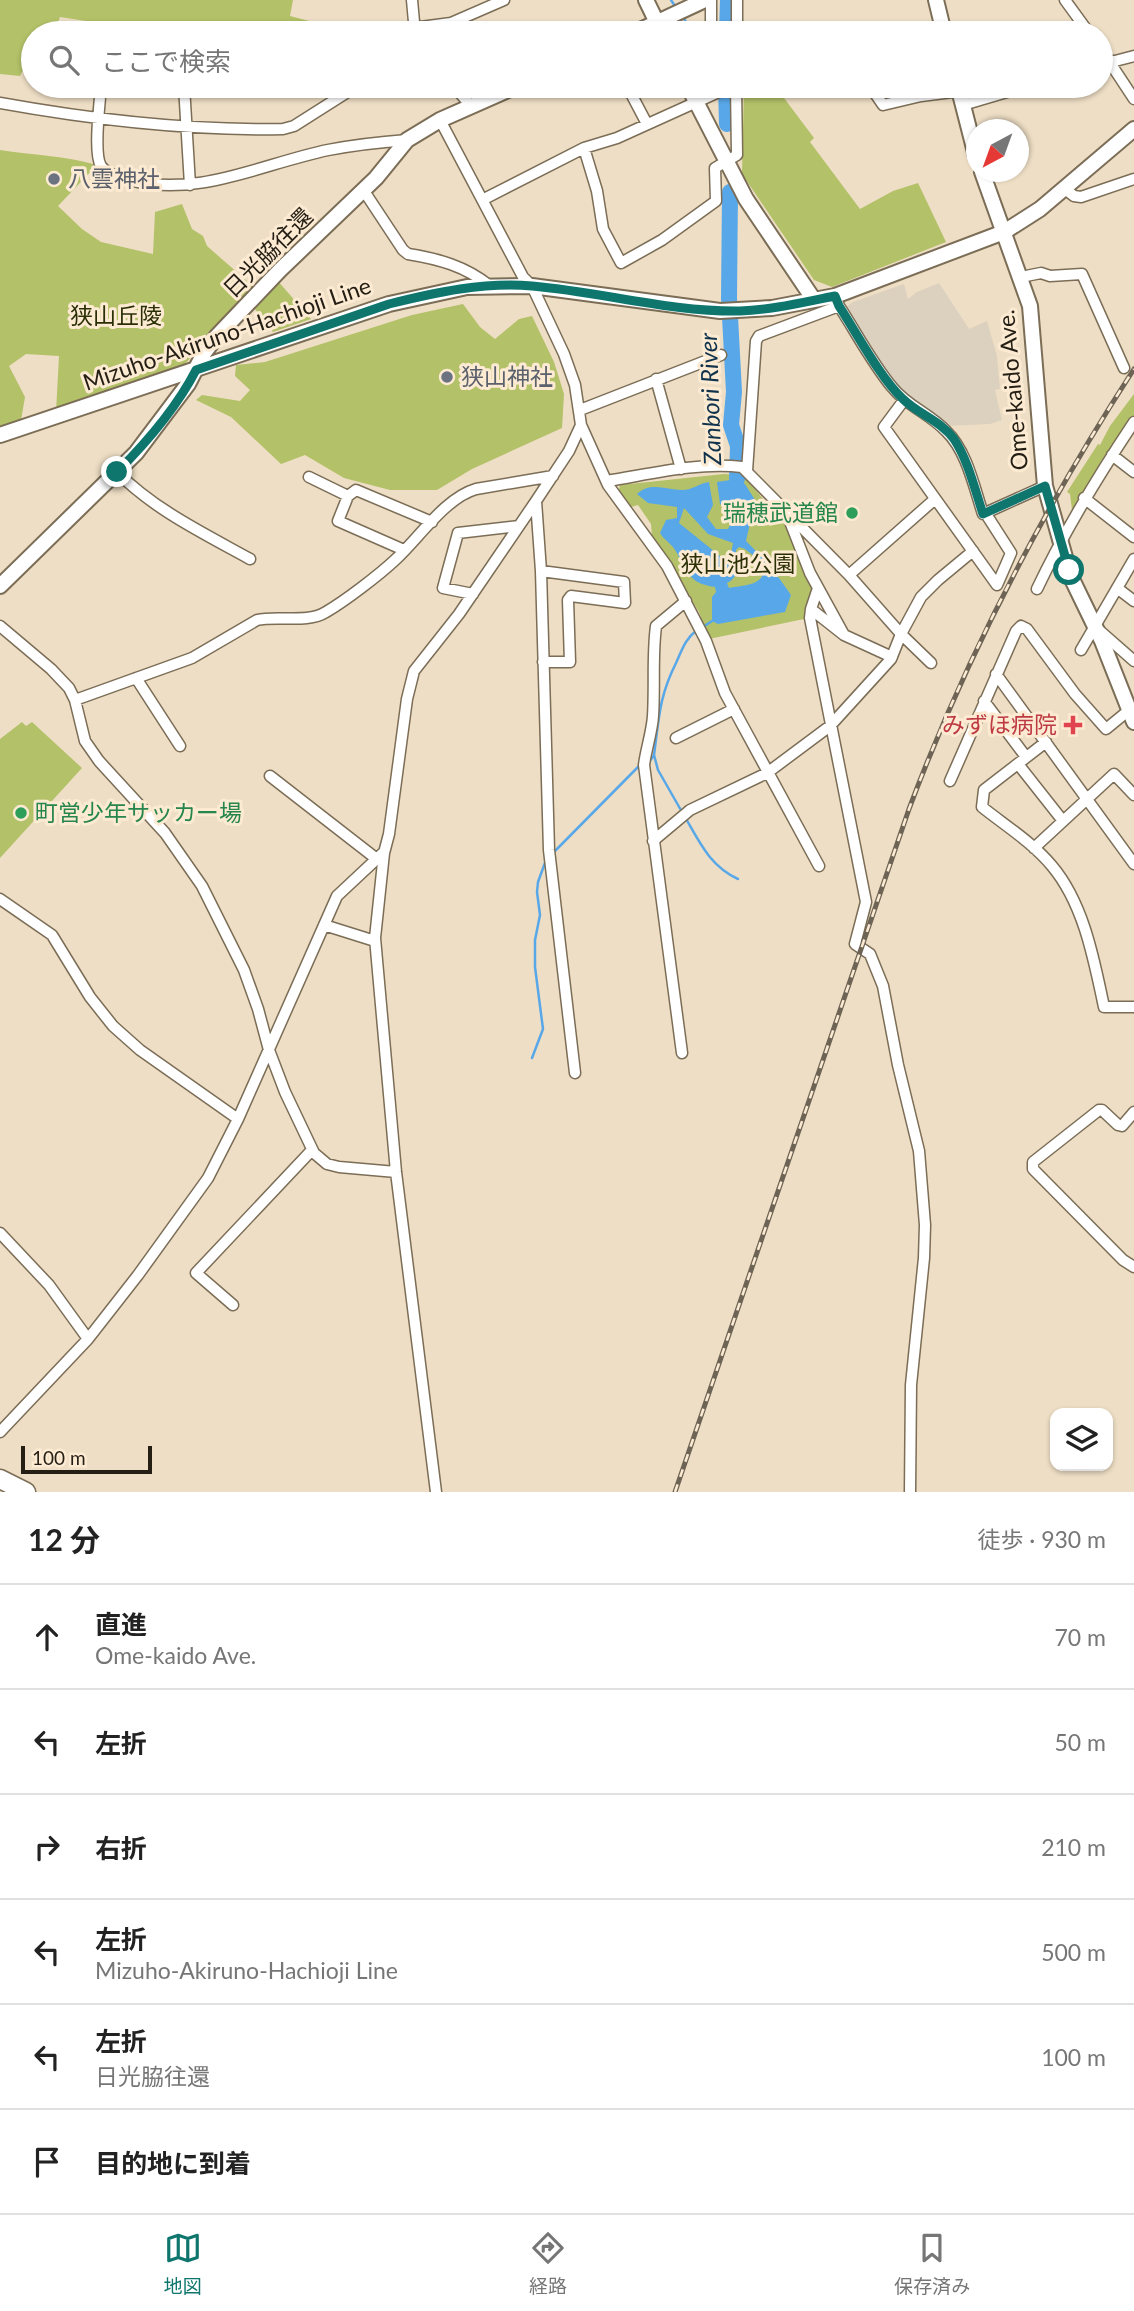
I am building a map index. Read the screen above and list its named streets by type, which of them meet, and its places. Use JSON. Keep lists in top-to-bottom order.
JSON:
{
  "streets": {
    "main road": ["日光脇往還", "Mizuho-Akiruno-Hachioji Line", "Ome-kaido Ave."]
  },
  "crossings": [
    ["日光脇往還", "Mizuho-Akiruno-Hachioji Line"],
    ["Mizuho-Akiruno-Hachioji Line", "Ome-kaido Ave."]
  ],
  "water": ["Zanbori River"],
  "parks": ["狭山丘陵", "狭山池公園"],
  "places": {
    "other": [
      "八雲神社",
      "狭山神社",
      "瑞穂武道館",
      "町営少年サッカー場"
    ],
    "health": ["みずほ病院"]
  },
  "scale_bar": "100 m",
  "north": "bottom left",
  "page": {
    "search": "ここで検索",
    "scale": "100 m",
    "heading": ["12 分", "徒歩 · 930 m"],
    "list": [
      ["直進", "Ome-kaido Ave.", "70 m"],
      ["左折", "50 m"],
      ["右折", "210 m"],
      ["左折", "Mizuho-Akiruno-Hachioji Line", "500 m"],
      ["左折", "日光脇往還", "100 m"],
      "目的地に到着"
    ],
    "nav": ["地図", "経路", "保存済み"]
  }
}
